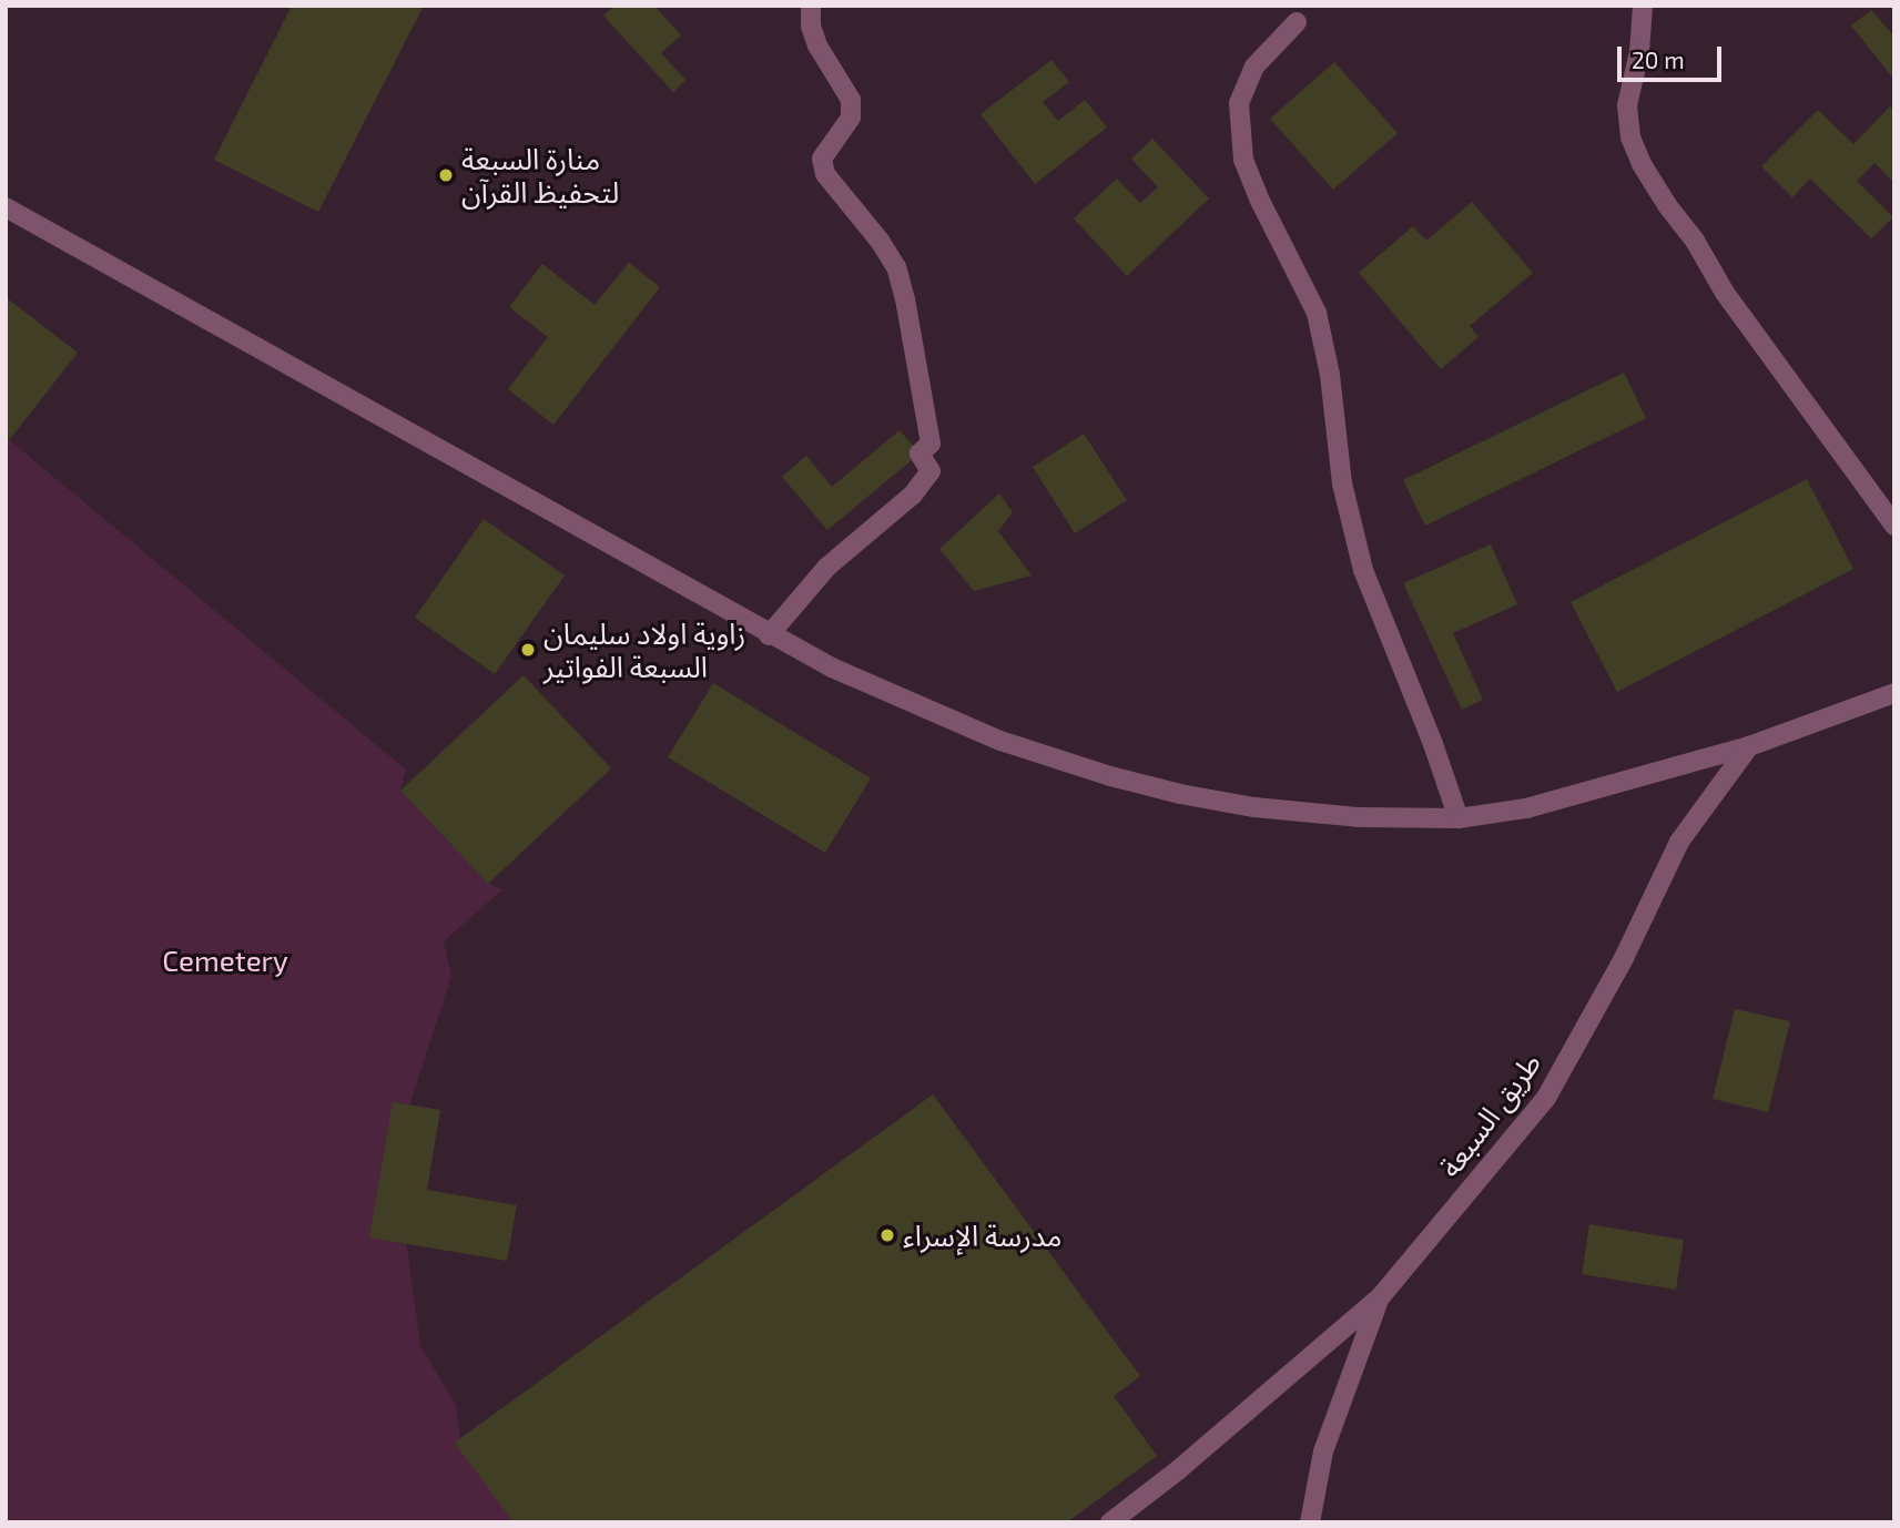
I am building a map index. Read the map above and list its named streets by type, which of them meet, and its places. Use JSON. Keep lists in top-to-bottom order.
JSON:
{
  "streets": {
    "street": ["طريق السبعة"]
  },
  "parks": ["Cemetery"],
  "places": ["منارة السبعة لتحفيظ القرآن", "زاوية اولاد سليمان السبعة الفواتير", "مدرسة الإسراء"],
  "scale_bar": "20 m"
}
